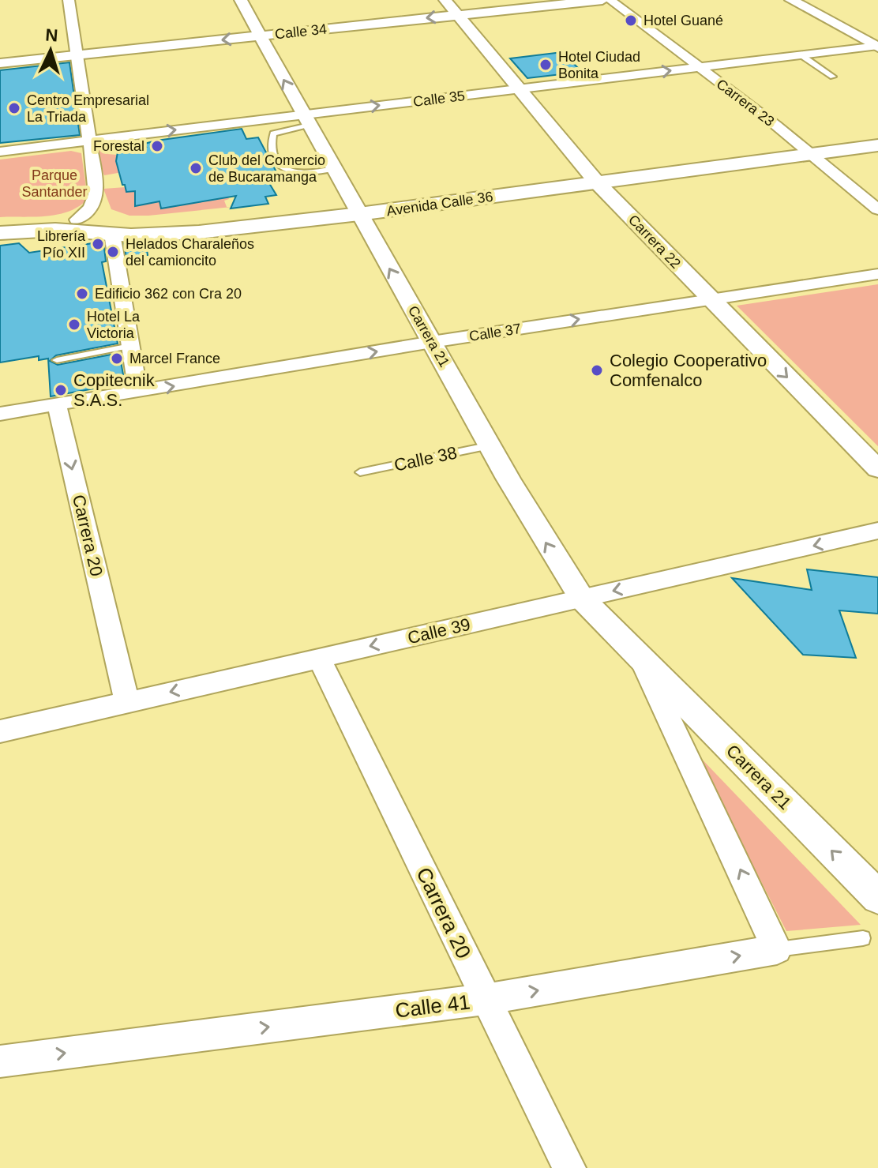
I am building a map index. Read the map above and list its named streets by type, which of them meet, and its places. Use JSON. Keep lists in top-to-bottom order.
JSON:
{
  "streets": {
    "main road": ["Avenida Calle 36"],
    "street": [
      "Calle 34",
      "Calle 35",
      "Carrera 23",
      "Carrera 22",
      "Calle 37",
      "Carrera 21",
      "Carrera 20",
      "Calle 39",
      "Calle 41"
    ],
    "lane": ["Calle 38"]
  },
  "crossings": [
    ["Calle 34", "Carrera 22"],
    ["Calle 34", "Carrera 21"],
    ["Calle 35", "Carrera 23"],
    ["Calle 35", "Carrera 22"],
    ["Calle 35", "Carrera 21"],
    ["Carrera 23", "Avenida Calle 36"],
    ["Avenida Calle 36", "Carrera 22"],
    ["Avenida Calle 36", "Carrera 21"],
    ["Carrera 22", "Calle 37"],
    ["Calle 37", "Carrera 21"],
    ["Calle 37", "Carrera 20"],
    ["Carrera 21", "Calle 38"],
    ["Carrera 21", "Calle 39"],
    ["Carrera 21", "Calle 41"],
    ["Carrera 20", "Calle 39"],
    ["Carrera 20", "Calle 41"]
  ],
  "one_way": [
    "Calle 34",
    "Calle 35",
    "Carrera 22",
    "Calle 37",
    "Carrera 21",
    "Calle 39",
    "Calle 41"
  ],
  "parks": ["Parque Santander"],
  "places": [
    "Hotel Guané",
    "Hotel Ciudad Bonita",
    "Centro Empresarial La Triada",
    "Forestal",
    "Club del Comercio de Bucaramanga",
    "Librería Pío XII",
    "Helados Charaleños del camioncito",
    "Edificio 362 con Cra 20",
    "Hotel La Victoria",
    "Marcel France",
    "Colegio Cooperativo Comfenalco",
    "Copitecnik S.A.S."
  ],
  "north": "top"
}
